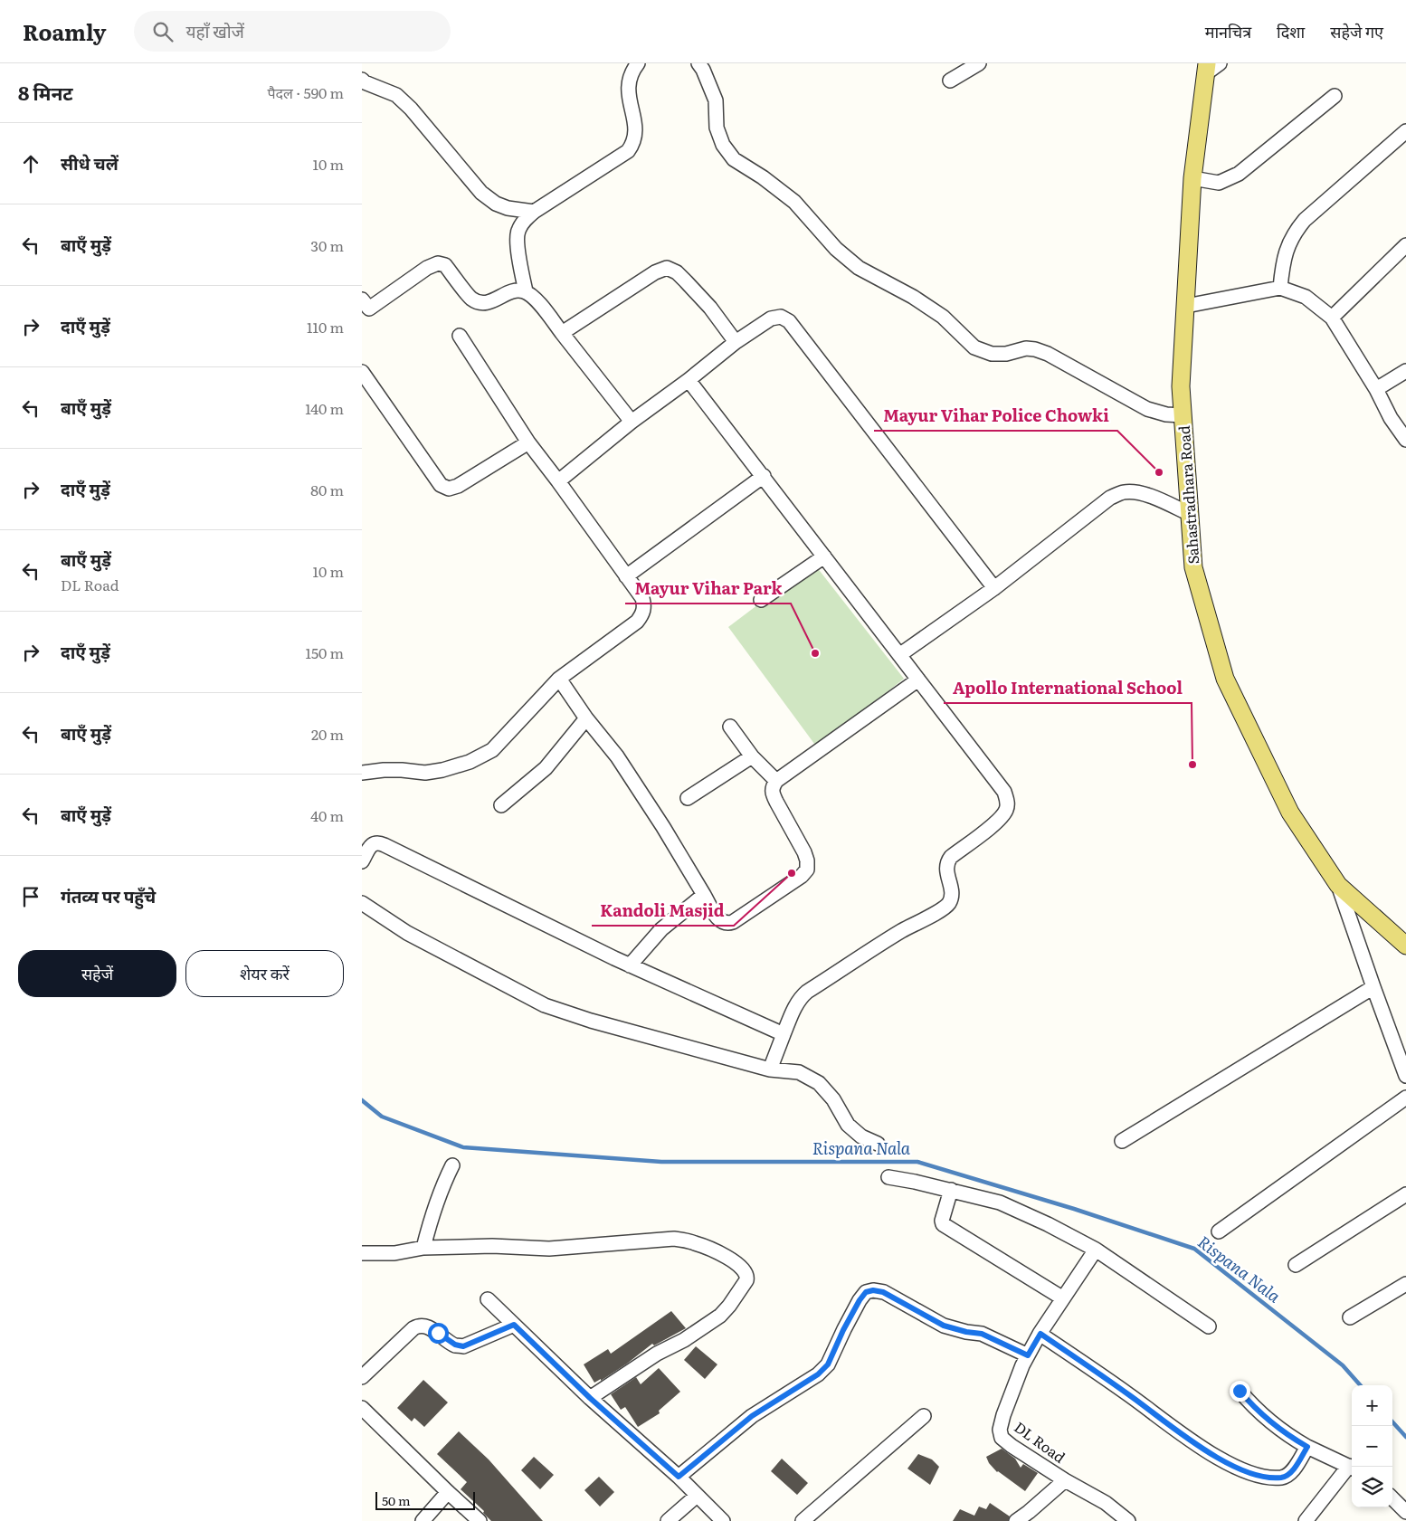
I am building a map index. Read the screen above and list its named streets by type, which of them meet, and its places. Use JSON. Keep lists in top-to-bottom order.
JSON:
{
  "streets": {
    "main road": ["Sahastradhara Road"],
    "street": ["DL Road"]
  },
  "water": ["Rispana Nala"],
  "places": [
    "Mayur Vihar Police Chowki",
    "Mayur Vihar Park",
    "Apollo International School",
    "Kandoli Masjid"
  ],
  "scale_bar": "50 m",
  "page": {
    "header": "Roamly",
    "search": "यहाँ खोजें",
    "nav": ["मानचित्र", "दिशा", "सहेजे गए"],
    "heading": ["8 मिनट", "पैदल · 590 m"],
    "list": [
      ["सीधे चलें", "10 m"],
      ["बाएँ मुड़ें", "30 m"],
      ["दाएँ मुड़ें", "110 m"],
      ["बाएँ मुड़ें", "140 m"],
      ["दाएँ मुड़ें", "80 m"],
      ["बाएँ मुड़ें", "DL Road", "10 m"],
      ["दाएँ मुड़ें", "150 m"],
      ["बाएँ मुड़ें", "20 m"],
      ["बाएँ मुड़ें", "40 m"],
      "गंतव्य पर पहुँचे"
    ],
    "buttons": ["सहेजें", "शेयर करें"],
    "map_buttons": ["+", "−"],
    "scale": "50 m"
  }
}
